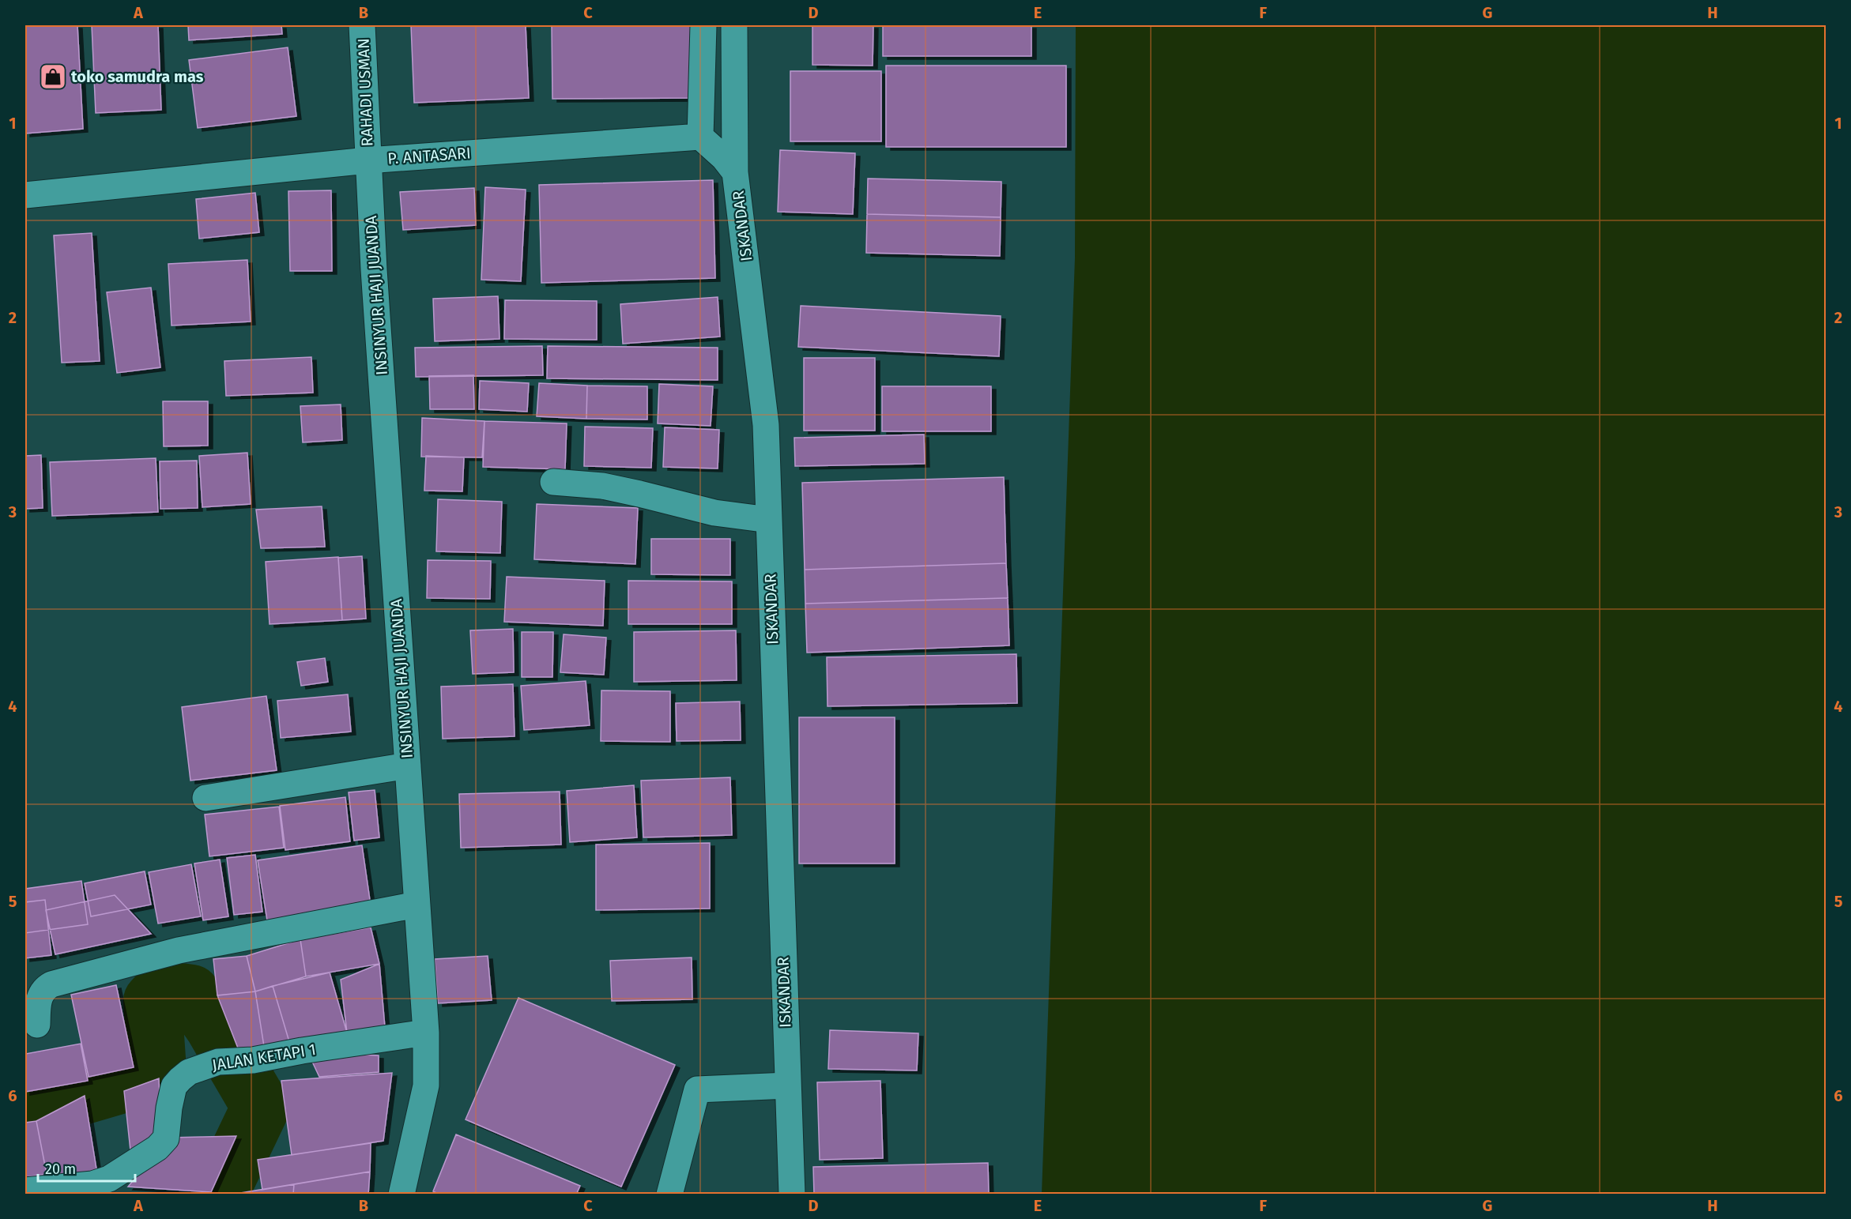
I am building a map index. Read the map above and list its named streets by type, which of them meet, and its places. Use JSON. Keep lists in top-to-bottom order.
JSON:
{
  "streets": {
    "street": [
      "RAHADI USMAN",
      "P. ANTASARI",
      "ISKANDAR",
      "INSINYUR HAJI JUANDA",
      "JALAN KETAPI 1"
    ]
  },
  "crossings": [
    ["RAHADI USMAN", "P. ANTASARI"],
    ["RAHADI USMAN", "INSINYUR HAJI JUANDA"],
    ["P. ANTASARI", "INSINYUR HAJI JUANDA"],
    ["INSINYUR HAJI JUANDA", "JALAN KETAPI 1"]
  ],
  "places": {
    "shop": ["toko samudra mas"]
  },
  "scale_bar": "20 m",
  "grid": {
    "columns": [
      "A",
      "B",
      "C",
      "D",
      "E",
      "F",
      "G",
      "H"
    ],
    "rows": [
      "1",
      "2",
      "3",
      "4",
      "5",
      "6"
    ]
  }
}
